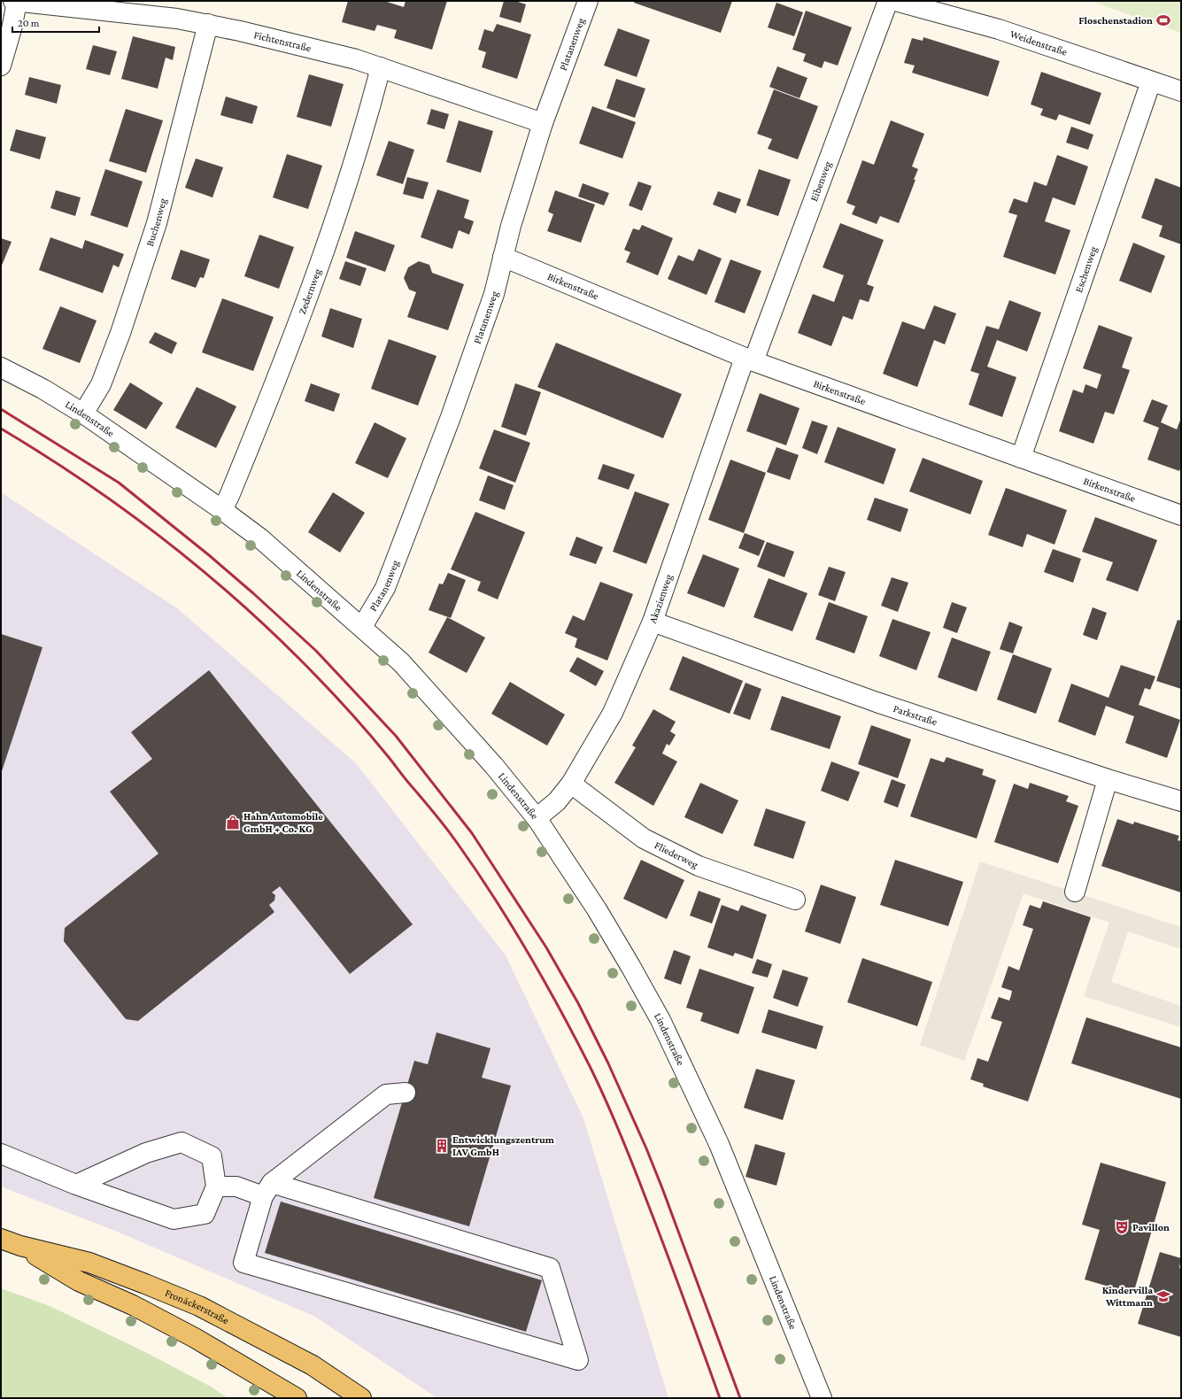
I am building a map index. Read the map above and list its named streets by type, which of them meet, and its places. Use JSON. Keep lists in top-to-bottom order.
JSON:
{
  "streets": {
    "main road": ["Fronäckerstraße"],
    "street": [
      "Fichtenstraße",
      "Weidenstraße",
      "Platanenweg",
      "Eibenweg",
      "Buchenweg",
      "Eschenweg",
      "Birkenstraße",
      "Zedernweg",
      "Lindenstraße",
      "Akazienweg",
      "Parkstraße",
      "Fliederweg"
    ]
  },
  "crossings": [
    ["Fichtenstraße", "Platanenweg"],
    ["Fichtenstraße", "Buchenweg"],
    ["Fichtenstraße", "Zedernweg"],
    ["Weidenstraße", "Eschenweg"],
    ["Platanenweg", "Birkenstraße"],
    ["Platanenweg", "Lindenstraße"],
    ["Eibenweg", "Birkenstraße"],
    ["Eibenweg", "Akazienweg"],
    ["Buchenweg", "Lindenstraße"],
    ["Eschenweg", "Birkenstraße"],
    ["Birkenstraße", "Akazienweg"],
    ["Zedernweg", "Lindenstraße"],
    ["Lindenstraße", "Akazienweg"],
    ["Akazienweg", "Parkstraße"],
    ["Akazienweg", "Fliederweg"]
  ],
  "places": {
    "sports": ["Floschenstadion"],
    "shop": ["Hahn Automobile GmbH + Co. KG"],
    "building": ["Entwicklungszentrum IAV GmbH"],
    "theatre": ["Pavillon"],
    "school or university": ["Kindervilla Wittmann"]
  },
  "scale_bar": "20 m"
}
